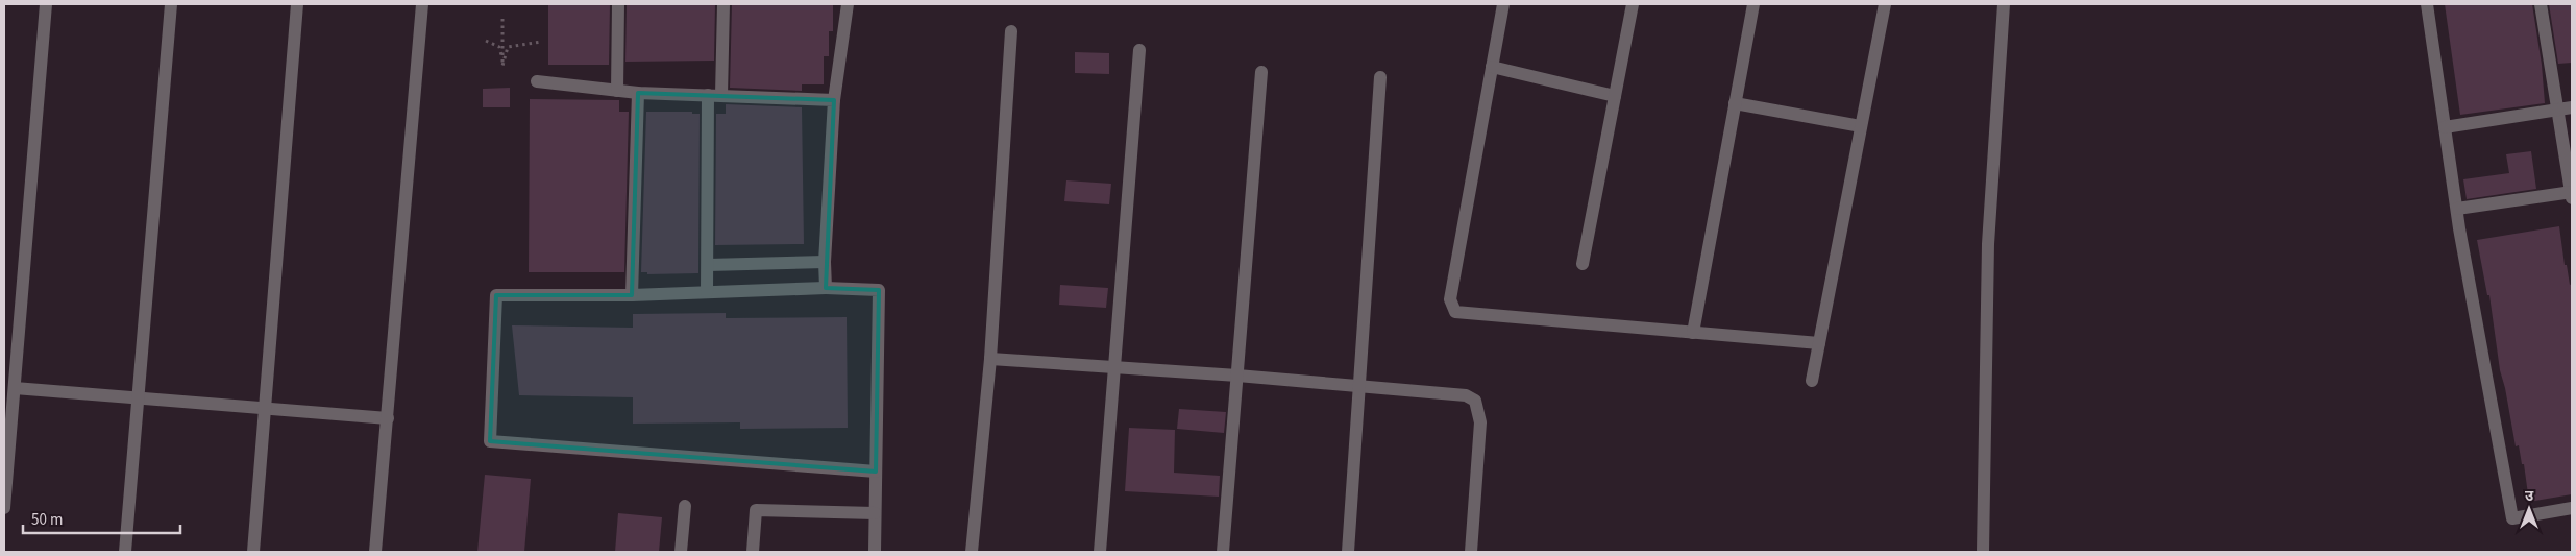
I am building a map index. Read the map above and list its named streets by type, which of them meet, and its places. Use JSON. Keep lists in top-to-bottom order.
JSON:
{
  "scale_bar": "50 m",
  "north": "top"
}
